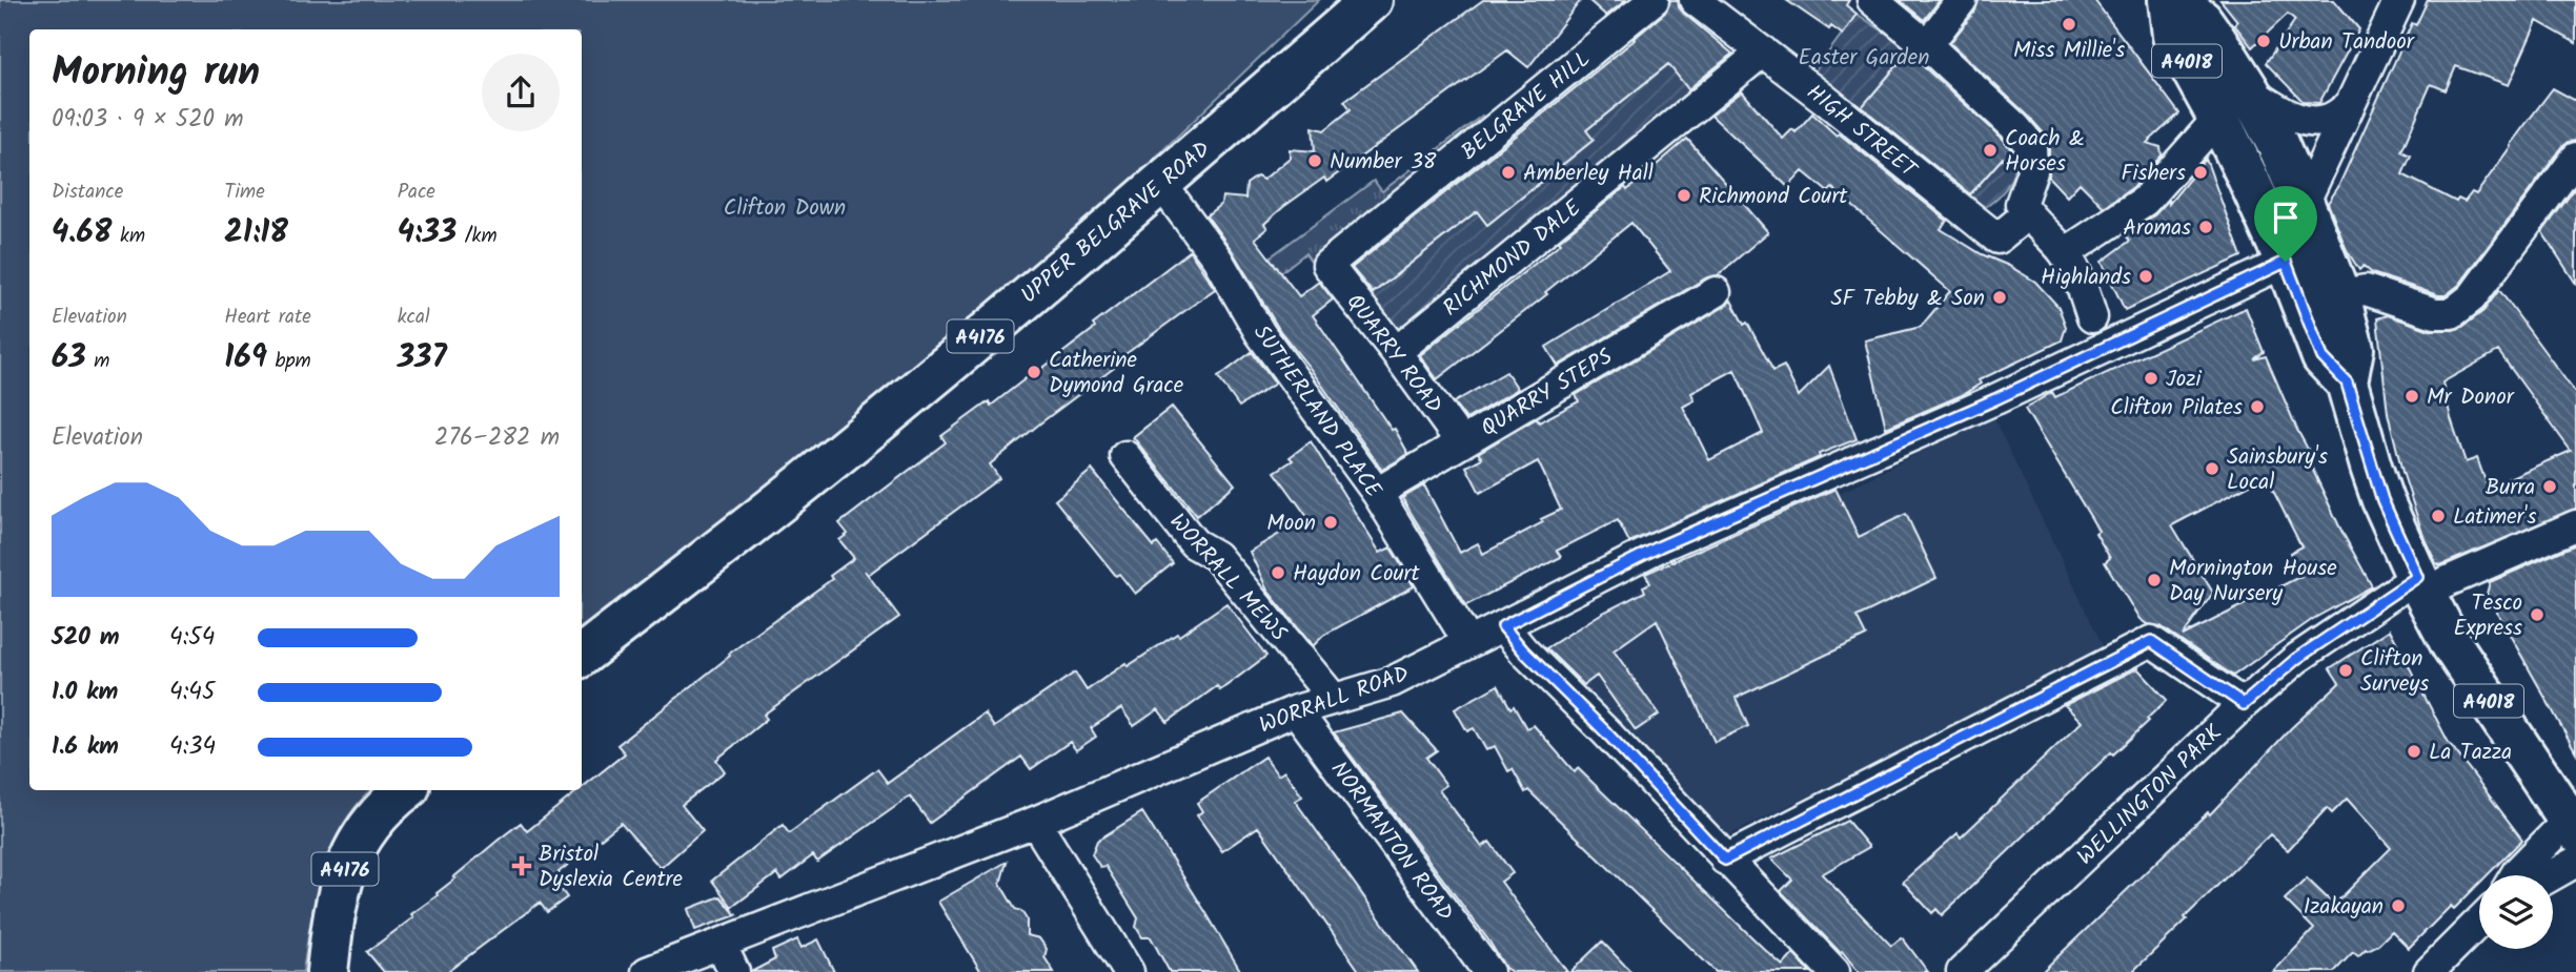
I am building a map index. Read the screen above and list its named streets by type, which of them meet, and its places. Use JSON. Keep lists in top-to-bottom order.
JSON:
{
  "streets": {
    "main road": ["A4018", "UPPER BELGRAVE ROAD", "A4176"],
    "street": [
      "BELGRAVE HILL",
      "HIGH STREET",
      "RICHMOND DALE",
      "QUARRY ROAD",
      "QUARRY STEPS",
      "SUTHERLAND PLACE",
      "WORRALL MEWS",
      "WORRALL ROAD",
      "WELLINGTON PARK",
      "NORMANTON ROAD"
    ]
  },
  "crossings": [
    ["A4018", "WORRALL ROAD"],
    ["A4018", "WELLINGTON PARK"],
    ["BELGRAVE HILL", "QUARRY ROAD"],
    ["HIGH STREET", "RICHMOND DALE"],
    ["UPPER BELGRAVE ROAD", "SUTHERLAND PLACE"],
    ["RICHMOND DALE", "QUARRY ROAD"],
    ["QUARRY ROAD", "QUARRY STEPS"],
    ["QUARRY STEPS", "SUTHERLAND PLACE"],
    ["SUTHERLAND PLACE", "WORRALL ROAD"],
    ["WORRALL MEWS", "WORRALL ROAD"],
    ["WORRALL ROAD", "NORMANTON ROAD"]
  ],
  "parks": ["Easter Garden", "Clifton Down"],
  "places": {
    "other": [
      "Miss Millie's",
      "Urban Tandoor",
      "Coach & Horses",
      "Number 38",
      "Amberley Hall",
      "Fishers",
      "Richmond Court",
      "Aromas",
      "Highlands",
      "SF Tebby & Son",
      "Catherine Dymond Grace",
      "Jozi",
      "Mr Donor",
      "Clifton Pilates",
      "Sainsbury's Local",
      "Burra",
      "Latimer's",
      "Moon",
      "Haydon Court",
      "Mornington House Day Nursery",
      "Tesco Express",
      "Clifton Surveys",
      "La Tazza",
      "Izakayan"
    ],
    "health": ["Bristol Dyslexia Centre"]
  },
  "page": {
    "heading": ["Morning run", "09:03 · 9 × 520 m"],
    "stats": [
      ["Distance", "4.68 km"],
      ["Time", "21:18"],
      ["Pace", "4:33 /km"],
      ["Elevation", "63 m"],
      ["Heart rate", "169 bpm"],
      ["kcal", "337"]
    ],
    "chart": ["Elevation", "276–282 m"],
    "list": [
      {
        "name": "520 m",
        "note": "4:54"
      },
      {
        "name": "1.0 km",
        "note": "4:45"
      },
      {
        "name": "1.6 km",
        "note": "4:34"
      }
    ]
  }
}
